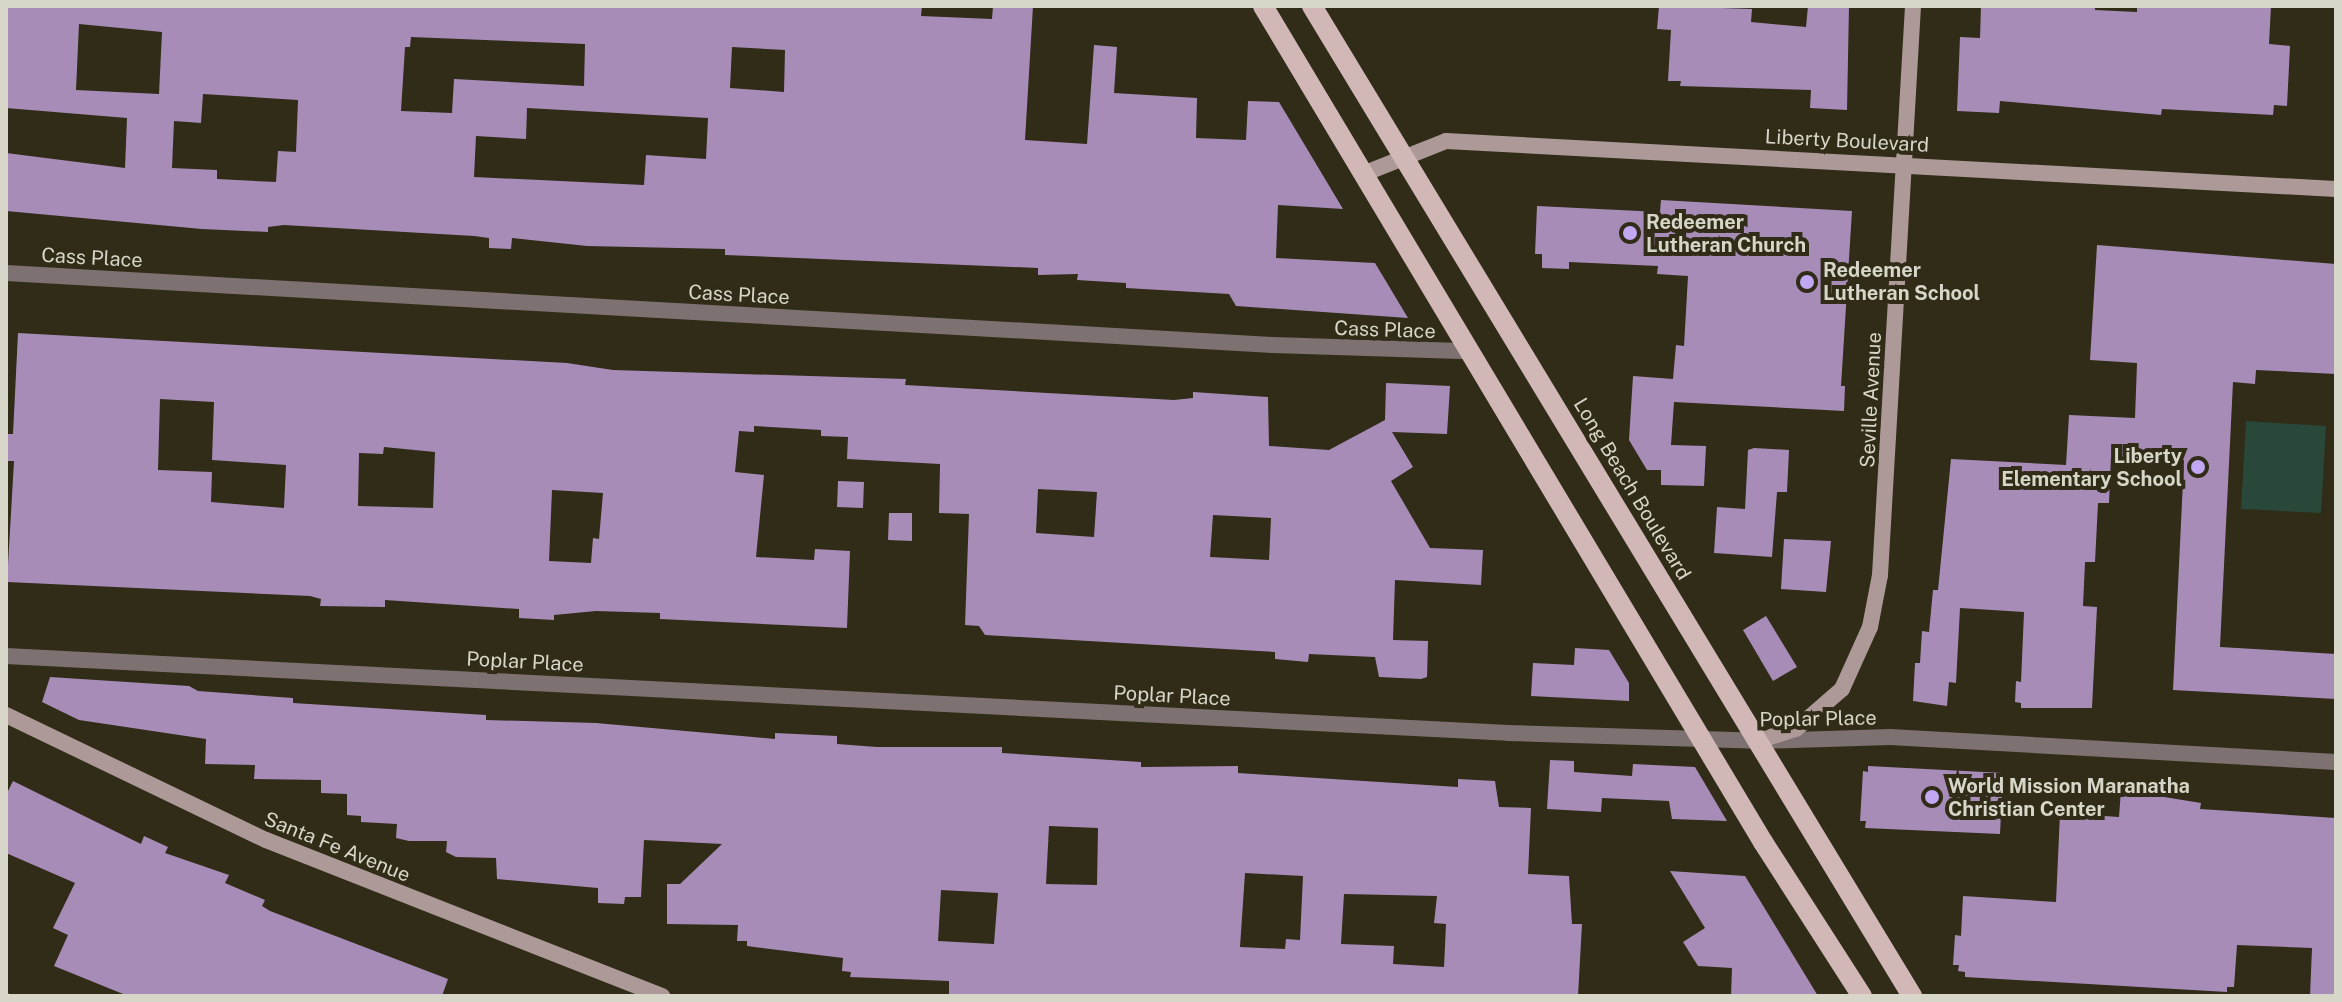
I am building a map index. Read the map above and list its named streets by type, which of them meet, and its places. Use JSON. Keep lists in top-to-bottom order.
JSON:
{
  "streets": {
    "main road": ["Long Beach Boulevard"],
    "street": [
      "Liberty Boulevard",
      "Cass Place",
      "Seville Avenue",
      "Poplar Place",
      "Santa Fe Avenue"
    ]
  },
  "crossings": [
    ["Liberty Boulevard", "Seville Avenue"],
    ["Liberty Boulevard", "Long Beach Boulevard"],
    ["Seville Avenue", "Long Beach Boulevard"],
    ["Seville Avenue", "Poplar Place"],
    ["Long Beach Boulevard", "Poplar Place"]
  ],
  "places": [
    "Redeemer Lutheran Church",
    "Redeemer Lutheran School",
    "Liberty Elementary School",
    "World Mission Maranatha Christian Center"
  ]
}
